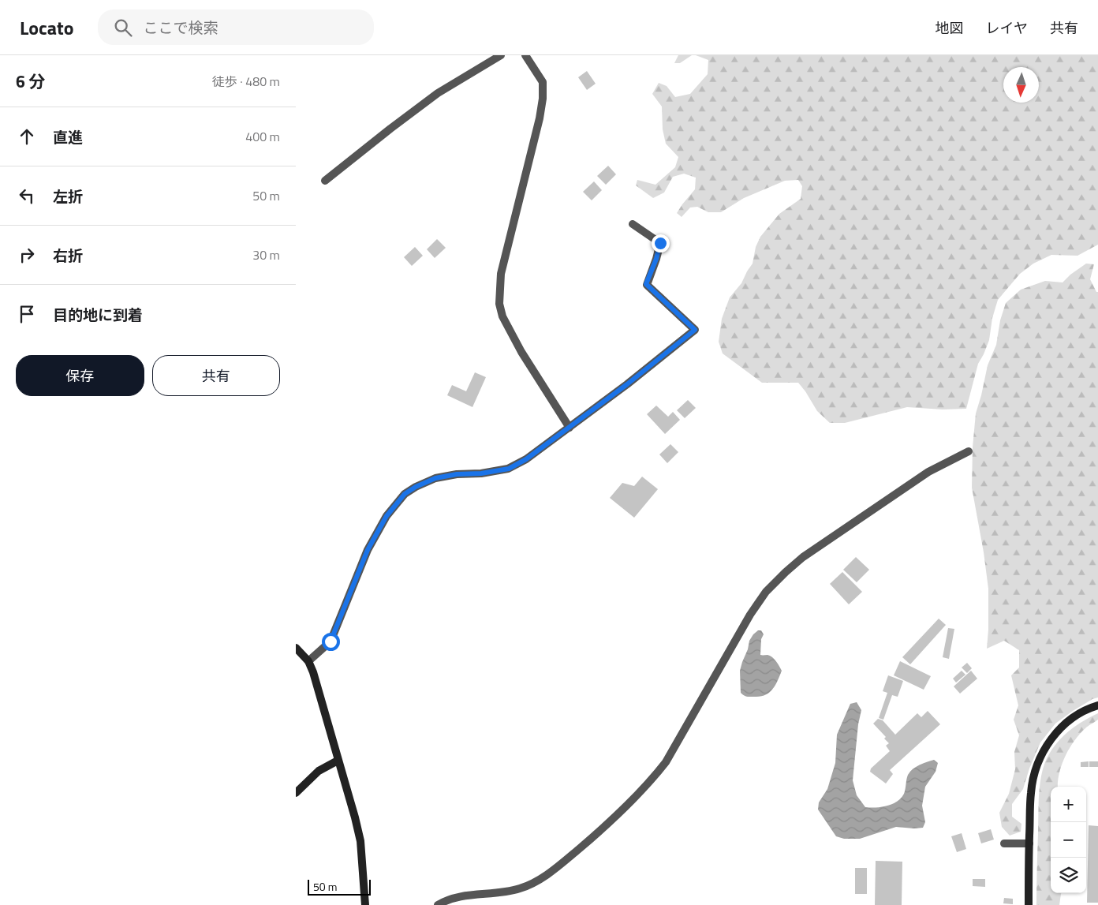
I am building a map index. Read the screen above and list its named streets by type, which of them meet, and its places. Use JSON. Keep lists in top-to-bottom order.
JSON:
{
  "scale_bar": "50 m",
  "north": "bottom",
  "page": {
    "header": "Locato",
    "search": "ここで検索",
    "nav": ["地図", "レイヤ", "共有"],
    "heading": ["6 分", "徒歩 · 480 m"],
    "list": [
      ["直進", "400 m"],
      ["左折", "50 m"],
      ["右折", "30 m"],
      "目的地に到着"
    ],
    "buttons": ["保存", "共有"],
    "map_buttons": ["+", "−"],
    "scale": "50 m"
  }
}
